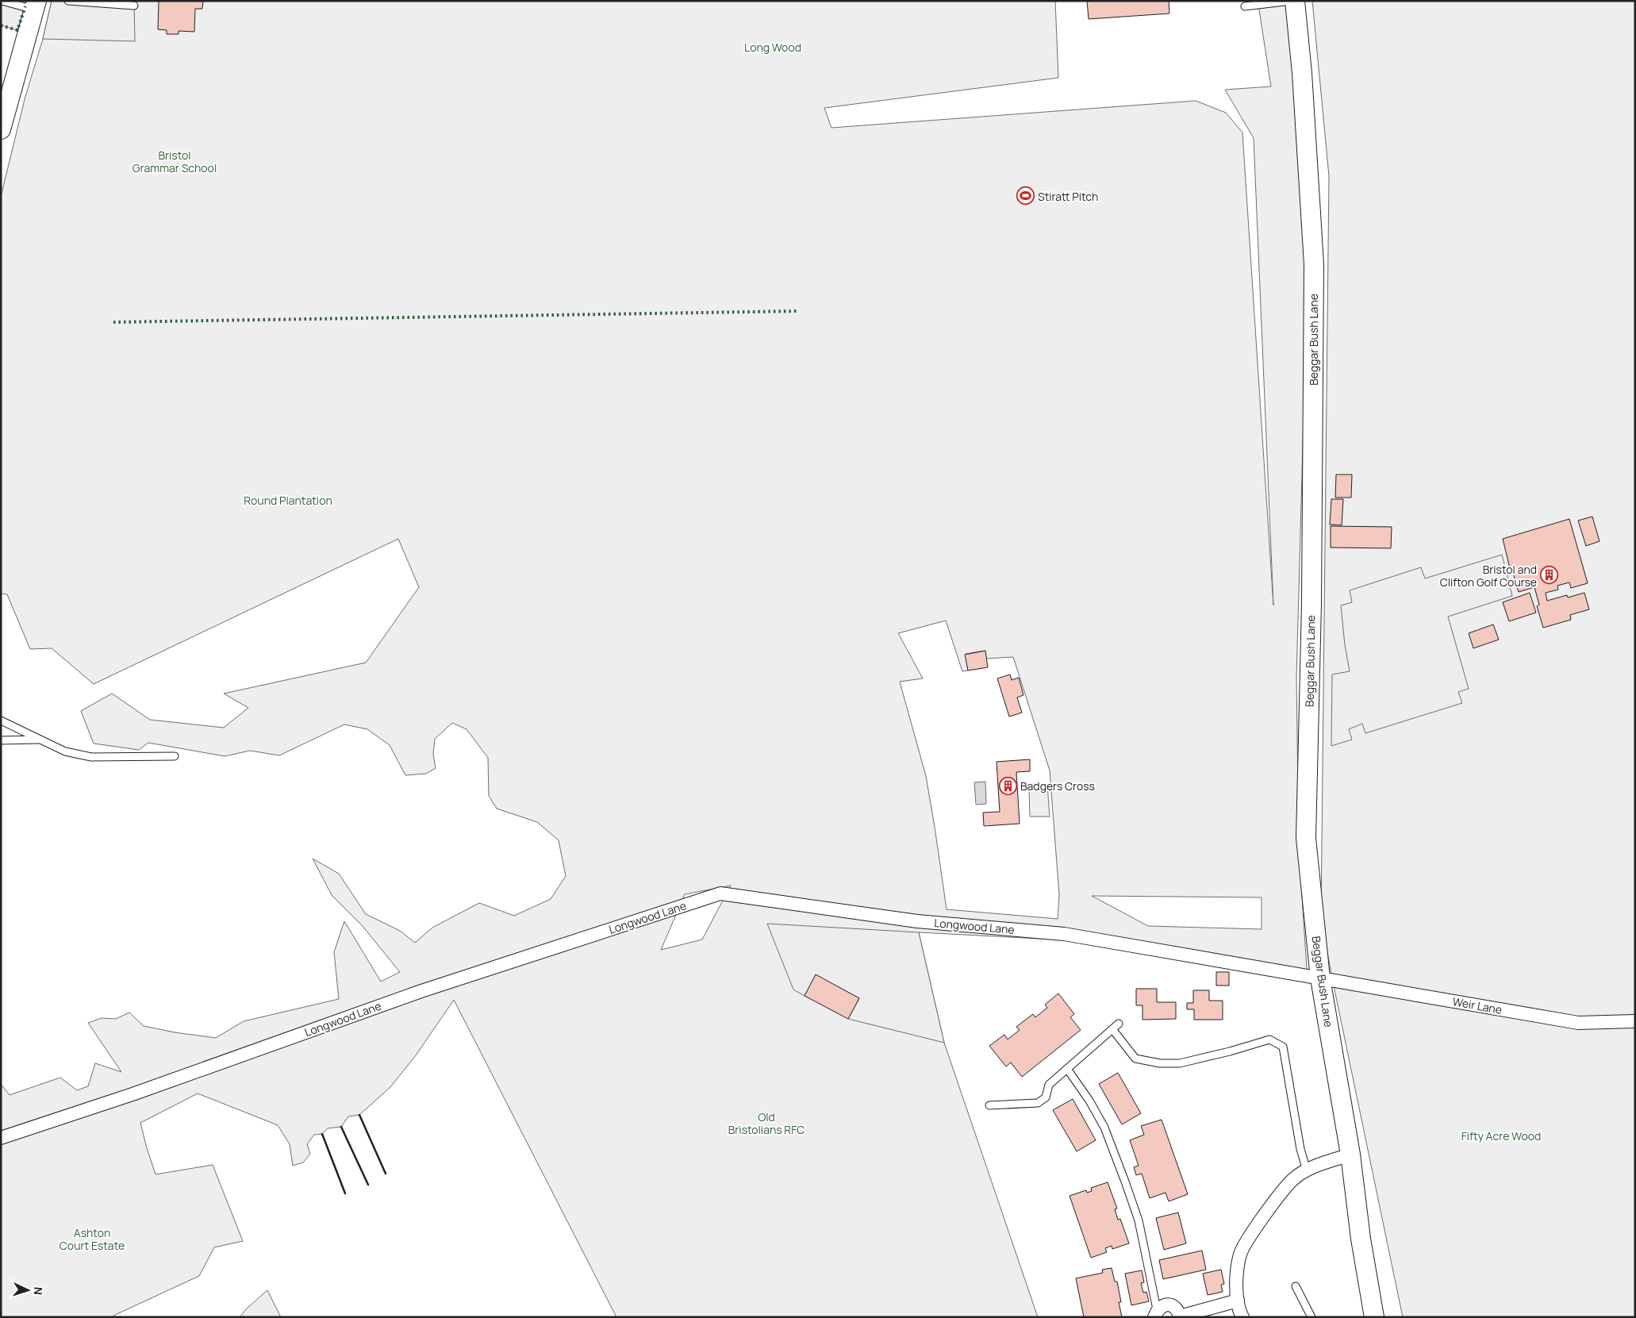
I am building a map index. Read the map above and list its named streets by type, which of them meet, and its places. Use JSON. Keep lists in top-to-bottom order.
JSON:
{
  "streets": {
    "main road": ["Beggar Bush Lane"],
    "street": ["Longwood Lane", "Weir Lane"]
  },
  "crossings": [
    ["Beggar Bush Lane", "Longwood Lane"],
    ["Beggar Bush Lane", "Weir Lane"],
    ["Longwood Lane", "Weir Lane"]
  ],
  "parks": [
    "Long Wood",
    "Bristol Grammar School",
    "Round Plantation",
    "Old Bristolians RFC",
    "Fifty Acre Wood",
    "Ashton Court Estate"
  ],
  "places": {
    "sports": ["Stiratt Pitch"],
    "building": ["Bristol and Clifton Golf Course", "Badgers Cross"]
  },
  "north": "right"
}
